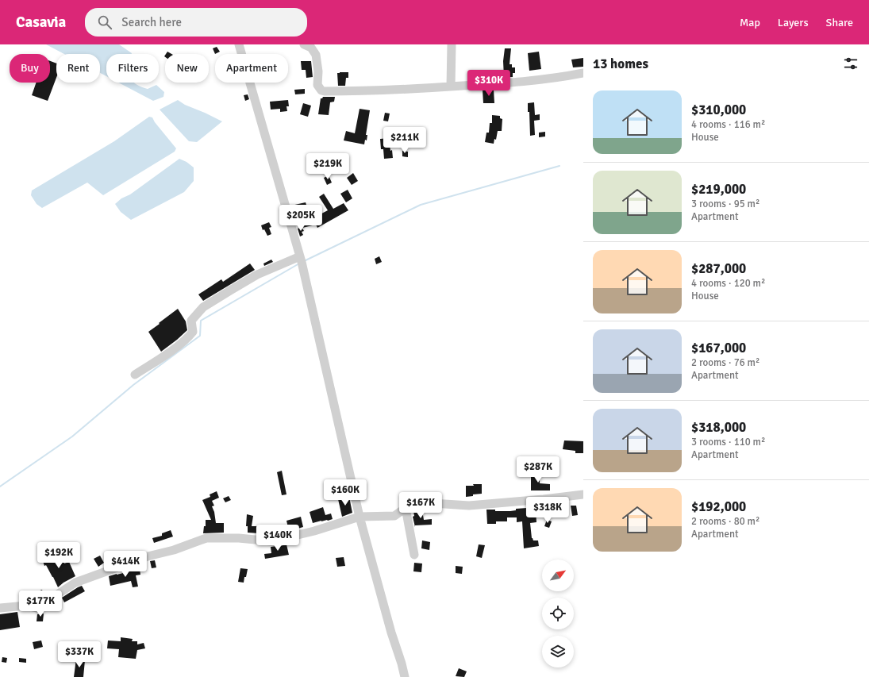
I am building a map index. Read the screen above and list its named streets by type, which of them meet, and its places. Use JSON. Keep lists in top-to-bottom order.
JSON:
{
  "north": "top right",
  "page": {
    "header": "Casavia",
    "search": "Search here",
    "nav": ["Map", "Layers", "Share"],
    "heading": "13 homes",
    "chip": [
      "Buy",
      "Rent",
      "Filters",
      "New",
      "Apartment"
    ],
    "price": [
      "$310K",
      "$211K",
      "$219K",
      "$205K",
      "$287K",
      "$160K",
      "$167K",
      "$318K",
      "$140K",
      "$192K",
      "$414K",
      "$177K",
      "$337K"
    ],
    "list": [
      {
        "name": "$310,000",
        "note": "4 rooms · 116 m² · House"
      },
      {
        "name": "$219,000",
        "note": "3 rooms · 95 m² · Apartment"
      },
      {
        "name": "$287,000",
        "note": "4 rooms · 120 m² · House"
      },
      {
        "name": "$167,000",
        "note": "2 rooms · 76 m² · Apartment"
      },
      {
        "name": "$318,000",
        "note": "3 rooms · 110 m² · Apartment"
      },
      {
        "name": "$192,000",
        "note": "2 rooms · 80 m² · Apartment"
      }
    ]
  }
}
